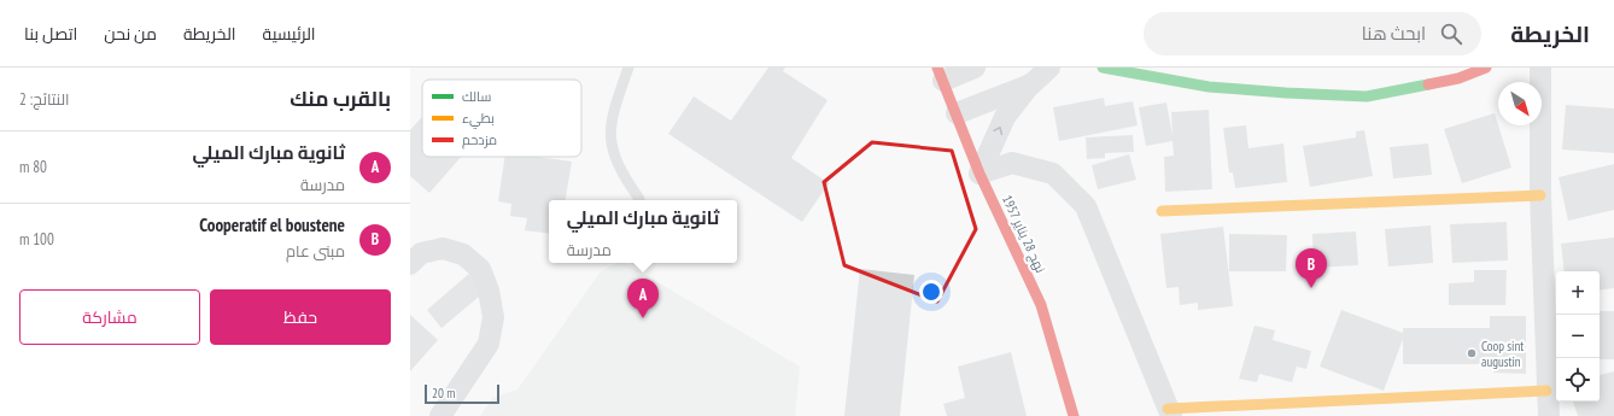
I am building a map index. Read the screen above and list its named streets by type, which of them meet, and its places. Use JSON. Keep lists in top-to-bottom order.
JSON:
{
  "streets": {
    "street": ["نهج 28 يناير 1957"]
  },
  "places": ["Coop sint augustin"],
  "legend": ["سالك", "بطيء", "مزدحم"],
  "scale_bar": "20 m",
  "north": "bottom right",
  "page": {
    "header": "الخريطة",
    "search": "ابحث هنا",
    "nav": [
      "الرئيسية",
      "الخريطة",
      "من نحن",
      "اتصل بنا"
    ],
    "heading": ["بالقرب منك", "النتائج: 2"],
    "list": [
      {
        "mark": "A",
        "name": "ثانوية مبارك الميلي",
        "note": "مدرسة",
        "value": "80 m"
      },
      {
        "mark": "B",
        "name": "Cooperatif el boustene",
        "note": "مبنى عام",
        "value": "100 m"
      }
    ],
    "popup": ["ثانوية مبارك الميلي", "مدرسة"],
    "pins": ["B", "A"],
    "map_buttons": ["+", "−"],
    "buttons": ["حفظ", "مشاركة"],
    "scale": "20 m"
  }
}
